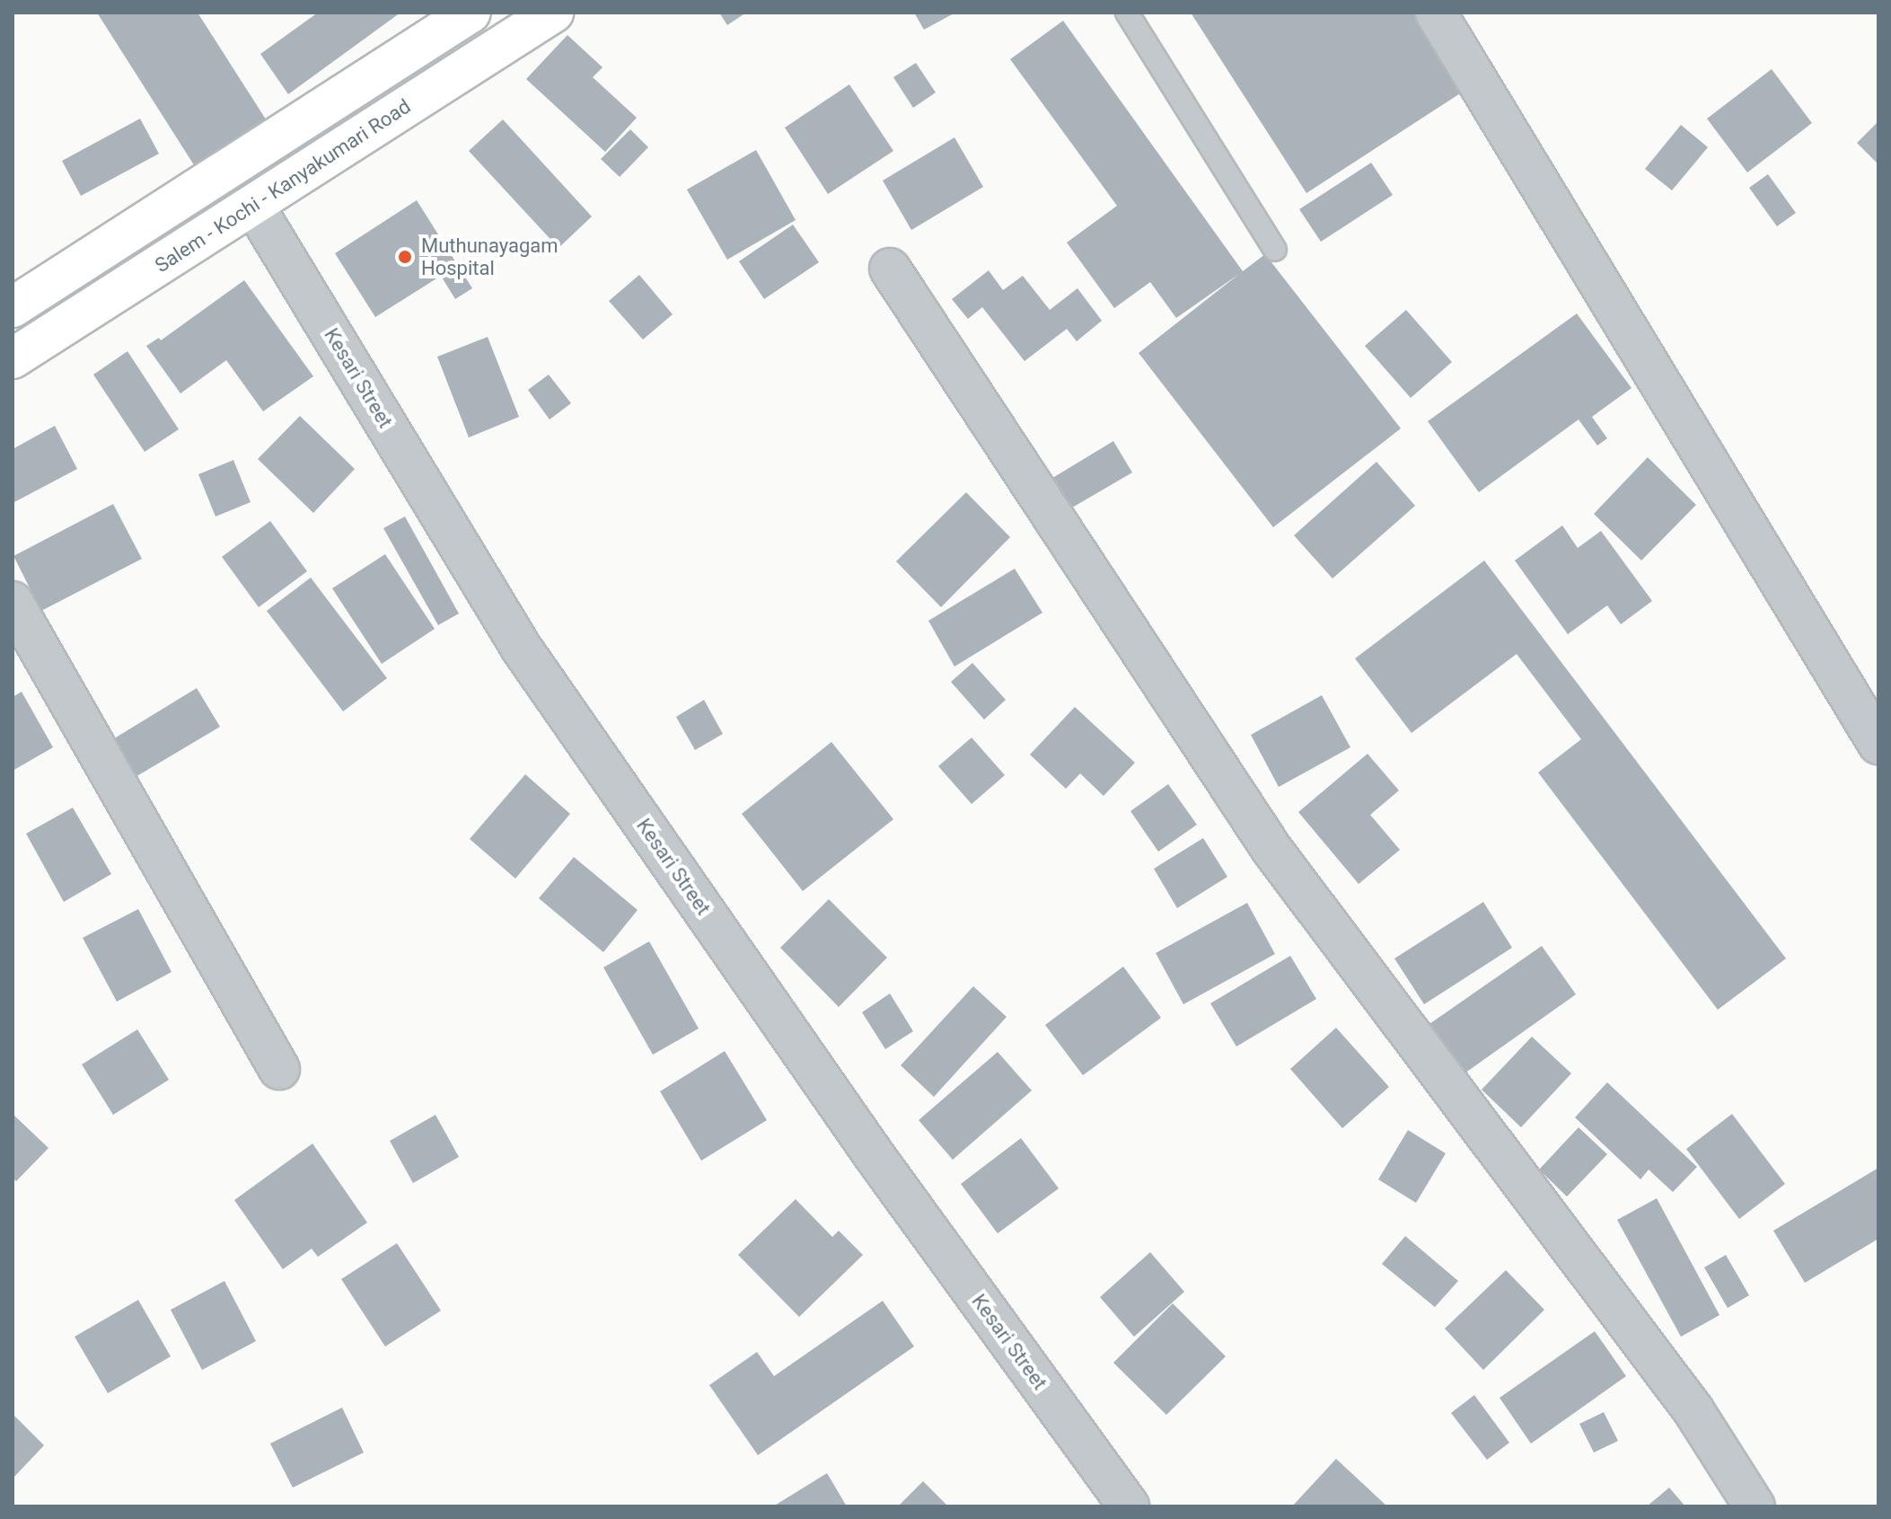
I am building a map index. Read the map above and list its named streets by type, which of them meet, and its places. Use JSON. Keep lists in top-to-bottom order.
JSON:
{
  "streets": {
    "highway": ["Salem - Kochi - Kanyakumari Road"],
    "street": ["Kesari Street"]
  },
  "crossings": [
    ["Salem - Kochi - Kanyakumari Road", "Kesari Street"]
  ],
  "places": ["Muthunayagam Hospital"]
}
